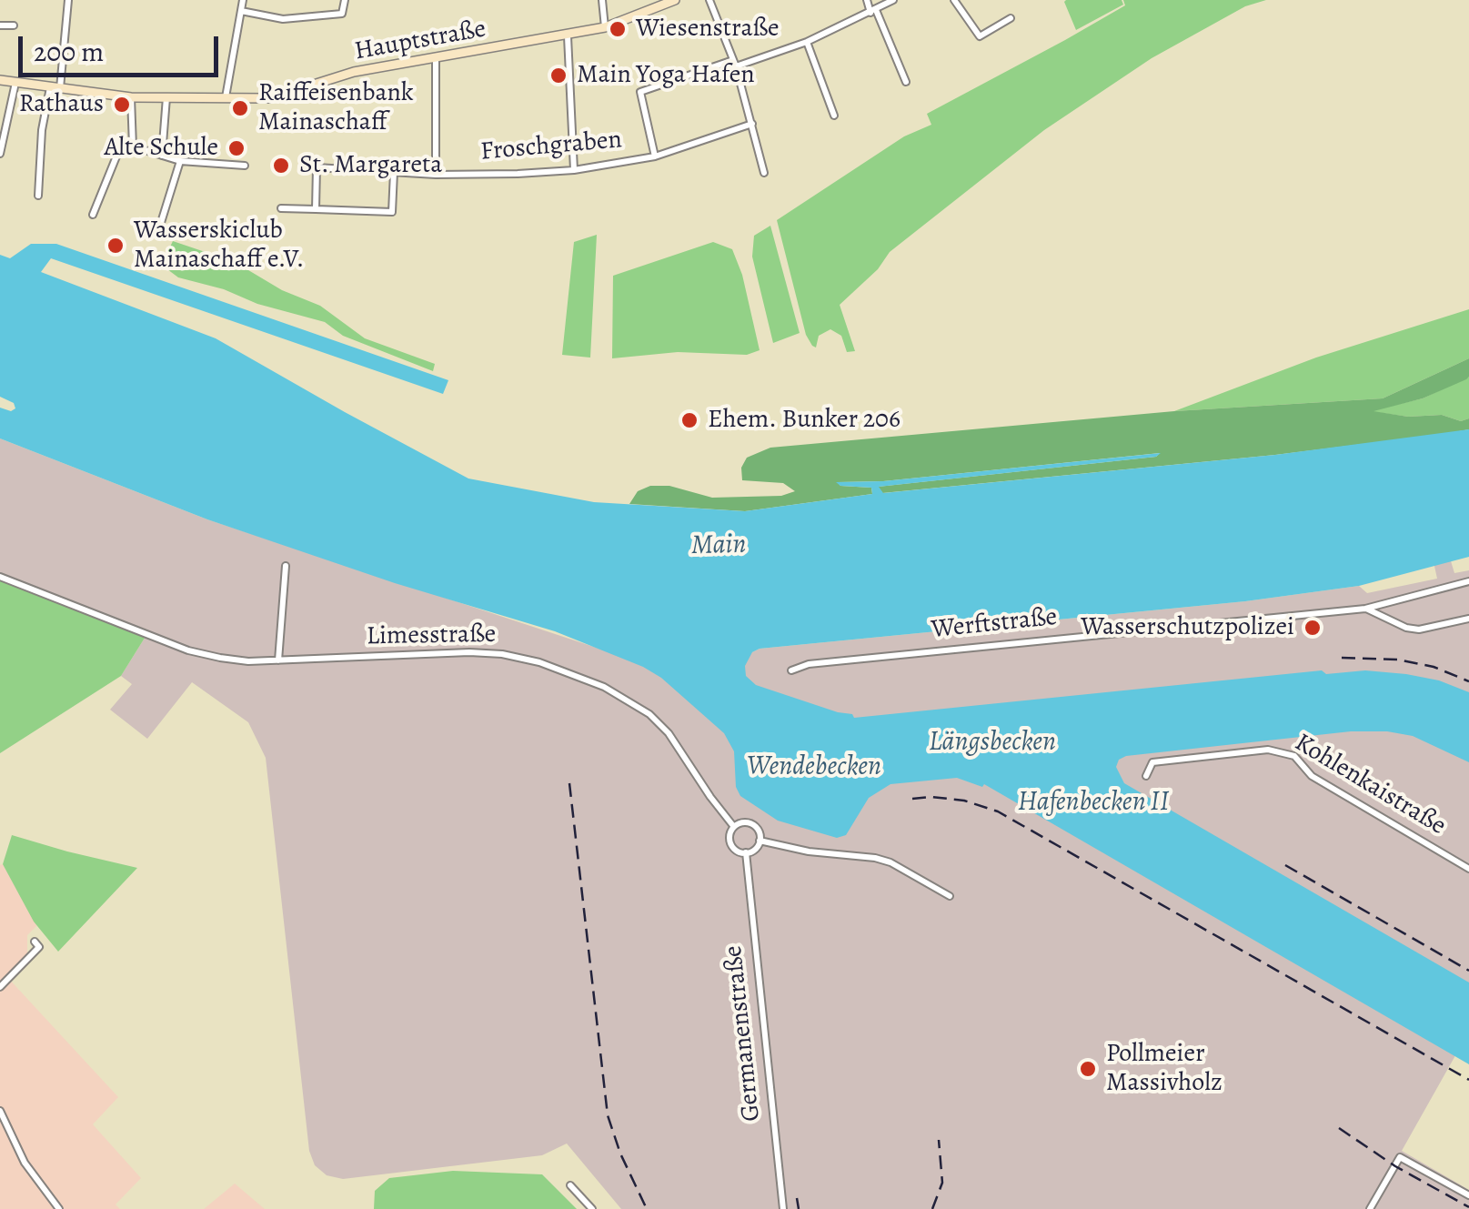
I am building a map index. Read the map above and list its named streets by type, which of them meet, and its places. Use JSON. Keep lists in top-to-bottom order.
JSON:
{
  "streets": {
    "street": [
      "Hauptstraße",
      "Froschgraben",
      "Werftstraße",
      "Limesstraße",
      "Kohlenkaistraße",
      "Germanenstraße"
    ]
  },
  "crossings": [
    ["Limesstraße", "Germanenstraße"]
  ],
  "water": [
    "Main",
    "Längsbecken",
    "Wendebecken",
    "Hafenbecken II"
  ],
  "places": [
    "Wiesenstraße",
    "Main Yoga Hafen",
    "Rathaus",
    "Raiffeisenbank Mainaschaff",
    "Alte Schule",
    "St. Margareta",
    "Wasserskiclub Mainaschaff e.V.",
    "Ehem. Bunker 206",
    "Wasserschutzpolizei",
    "Pollmeier Massivholz"
  ],
  "scale_bar": "200 m"
}
